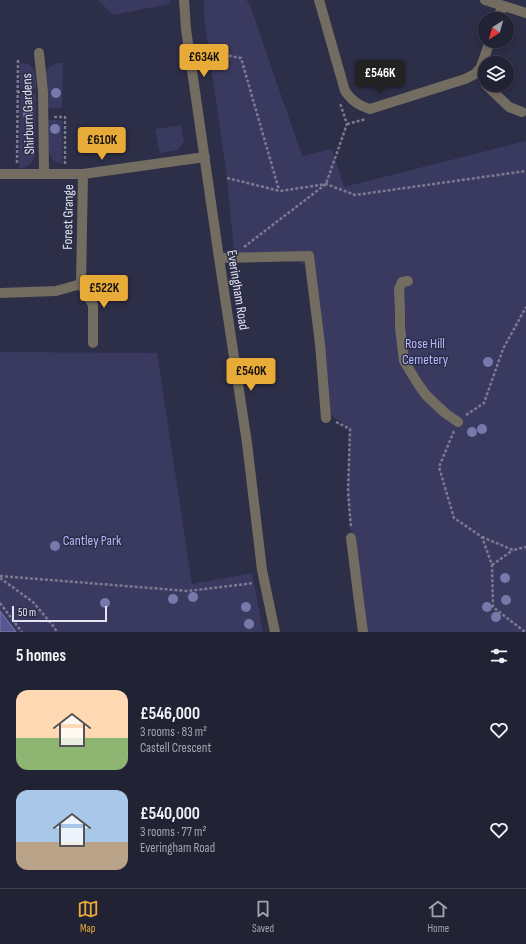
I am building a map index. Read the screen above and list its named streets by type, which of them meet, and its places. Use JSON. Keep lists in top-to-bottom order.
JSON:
{
  "streets": {
    "street": ["Shirburn Gardens", "Forest Grange", "Everingham Road"]
  },
  "parks": ["Rose Hill Cemetery", "Cantley Park"],
  "scale_bar": "50 m",
  "north": "bottom left",
  "page": {
    "price": [
      "£634K",
      "£546K",
      "£610K",
      "£522K",
      "£540K"
    ],
    "scale": "50 m",
    "heading": "5 homes",
    "list": [
      {
        "name": "£546,000",
        "note": "3 rooms · 83 m² · Castell Crescent"
      },
      {
        "name": "£540,000",
        "note": "3 rooms · 77 m² · Everingham Road"
      }
    ],
    "tabs": ["Map", "Saved", "Home"]
  }
}
